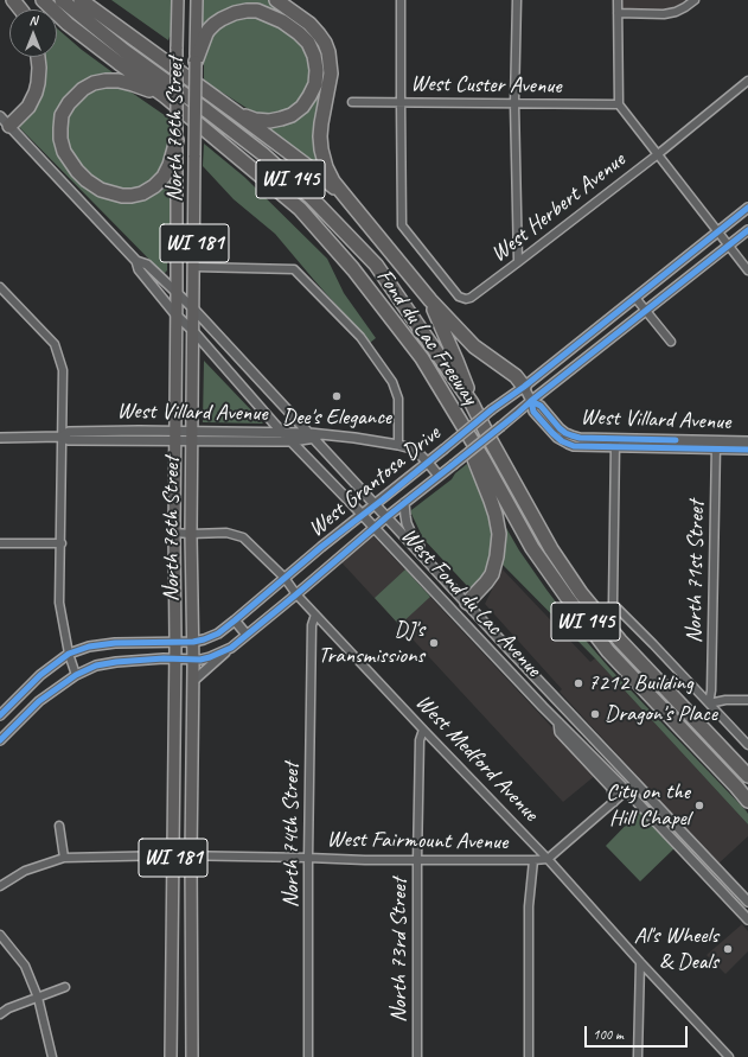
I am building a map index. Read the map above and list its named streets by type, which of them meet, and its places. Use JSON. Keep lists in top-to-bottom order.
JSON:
{
  "streets": {
    "highway": ["WI 145", "Fond du Lac Freeway"],
    "main road": ["North 76th Street", "WI 181"],
    "street": [
      "West Custer Avenue",
      "West Herbert Avenue",
      "West Villard Avenue",
      "West Grantosa Drive",
      "North 71st Street",
      "West Fond du Lac Avenue",
      "West Medford Avenue",
      "North 74th Street",
      "West Fairmount Avenue",
      "North 73rd Street"
    ]
  },
  "crossings": [
    ["West Custer Avenue", "West Herbert Avenue"],
    ["North 76th Street", "West Villard Avenue"],
    ["North 76th Street", "West Grantosa Drive"],
    ["North 76th Street", "West Fond du Lac Avenue"],
    ["North 76th Street", "West Medford Avenue"],
    ["North 76th Street", "West Fairmount Avenue"],
    ["West Villard Avenue", "West Grantosa Drive"],
    ["West Villard Avenue", "North 71st Street"],
    ["West Villard Avenue", "West Fond du Lac Avenue"],
    ["West Grantosa Drive", "West Fond du Lac Avenue"],
    ["West Grantosa Drive", "West Medford Avenue"],
    ["West Medford Avenue", "North 74th Street"],
    ["West Medford Avenue", "West Fairmount Avenue"],
    ["West Medford Avenue", "North 73rd Street"],
    ["North 74th Street", "West Fairmount Avenue"],
    ["West Fairmount Avenue", "North 73rd Street"]
  ],
  "places": [
    "Dee's Elegance",
    "DJ's Transmissions",
    "7212 Building",
    "Dragon's Place",
    "City on the Hill Chapel",
    "Al's Wheels & Deals"
  ],
  "scale_bar": "100 m",
  "north": "top"
}
